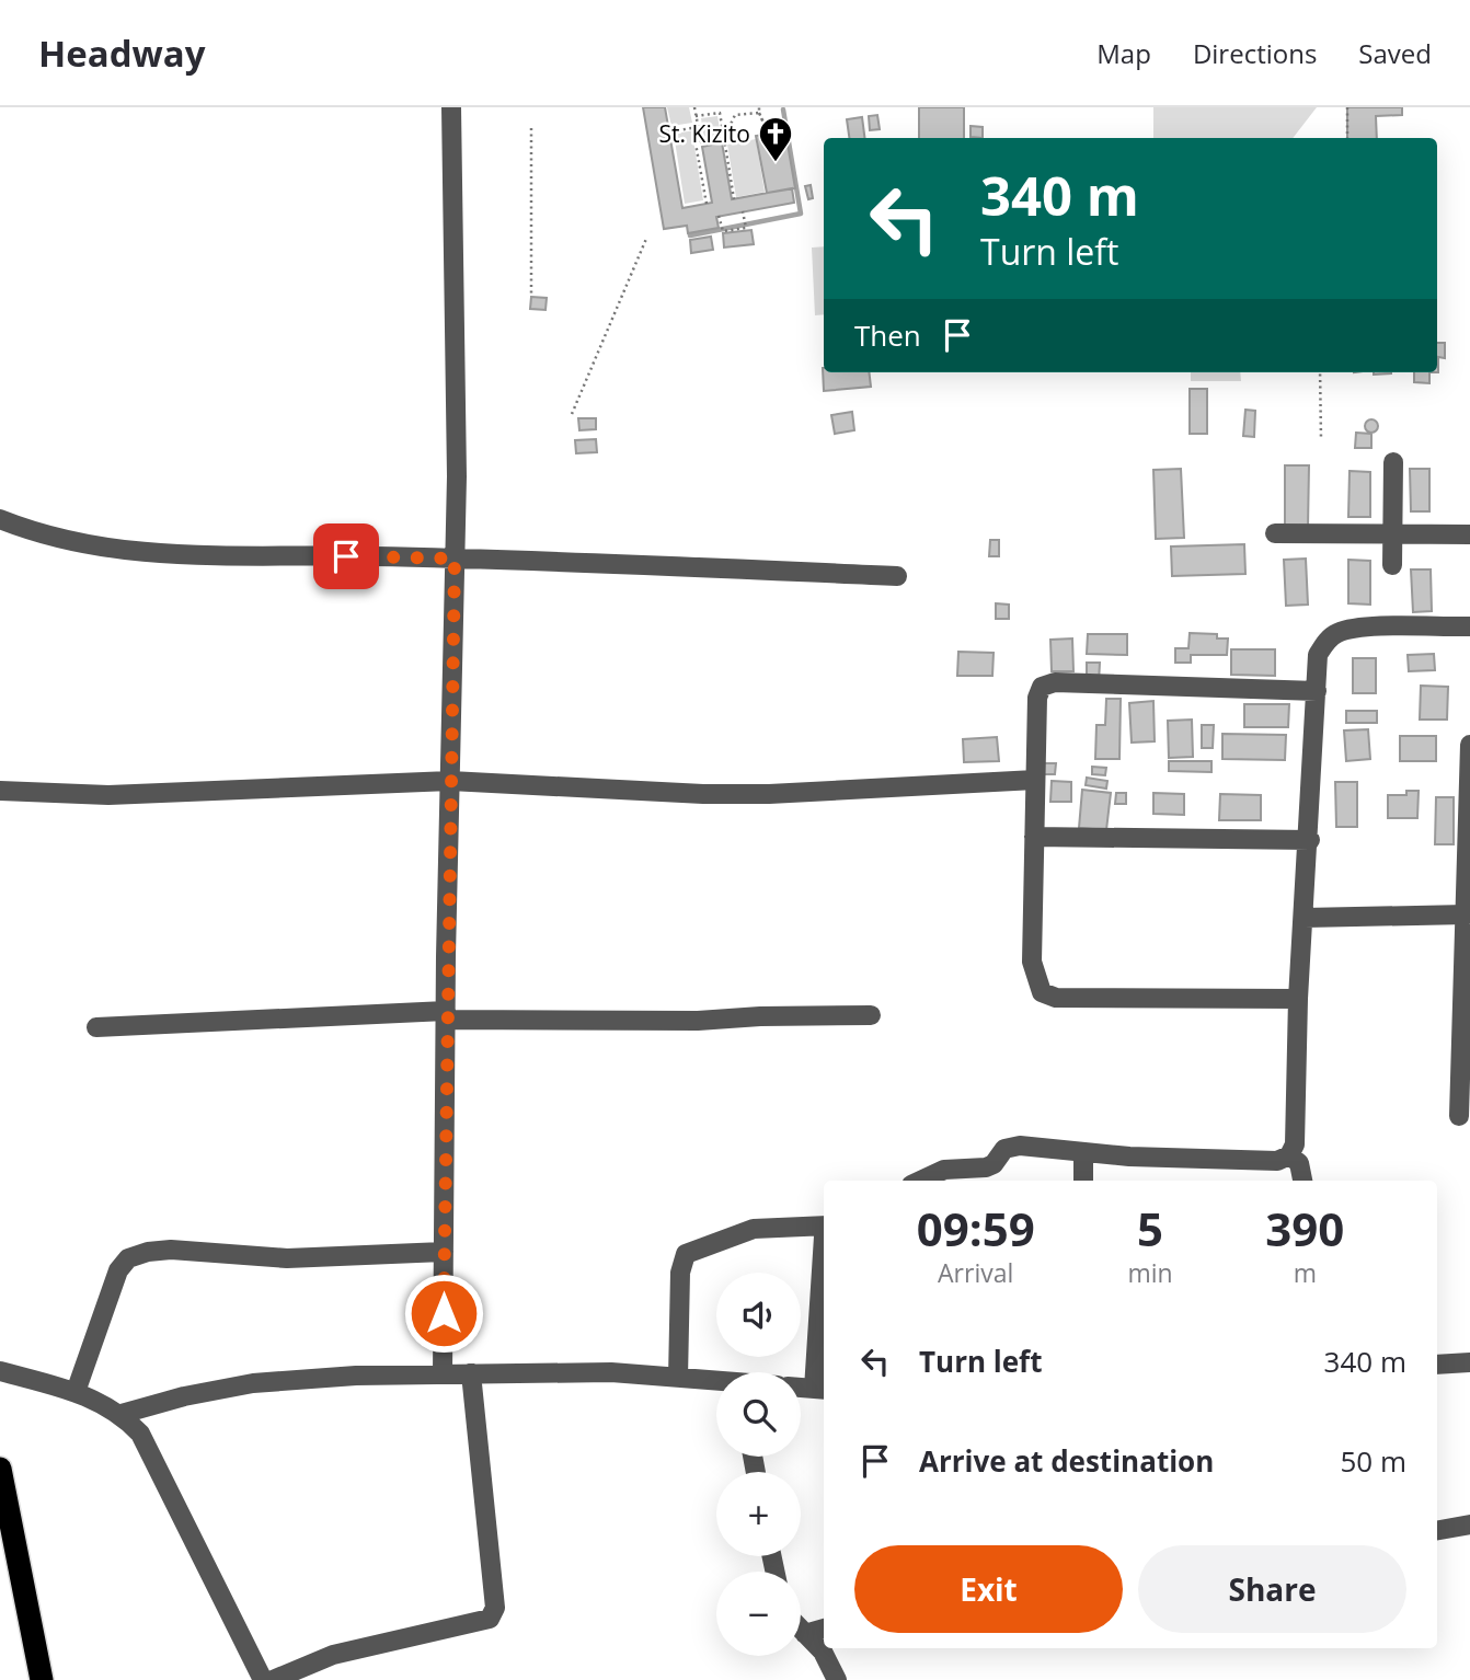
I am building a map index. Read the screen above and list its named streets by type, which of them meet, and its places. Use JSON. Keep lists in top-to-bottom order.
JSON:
{
  "places": {
    "church": ["St. Kizito"]
  },
  "page": {
    "header": "Headway",
    "nav": ["Map", "Directions", "Saved"],
    "turn": ["340 m", "Turn left"],
    "then": "Then",
    "eta": [
      "09:59",
      "Arrival",
      "5",
      "min",
      "390",
      "m"
    ],
    "map_buttons": ["+", "−"],
    "list": [
      {
        "name": "Turn left",
        "value": "340 m"
      },
      {
        "name": "Arrive at destination",
        "value": "50 m"
      }
    ],
    "buttons": ["Exit", "Share"]
  }
}
